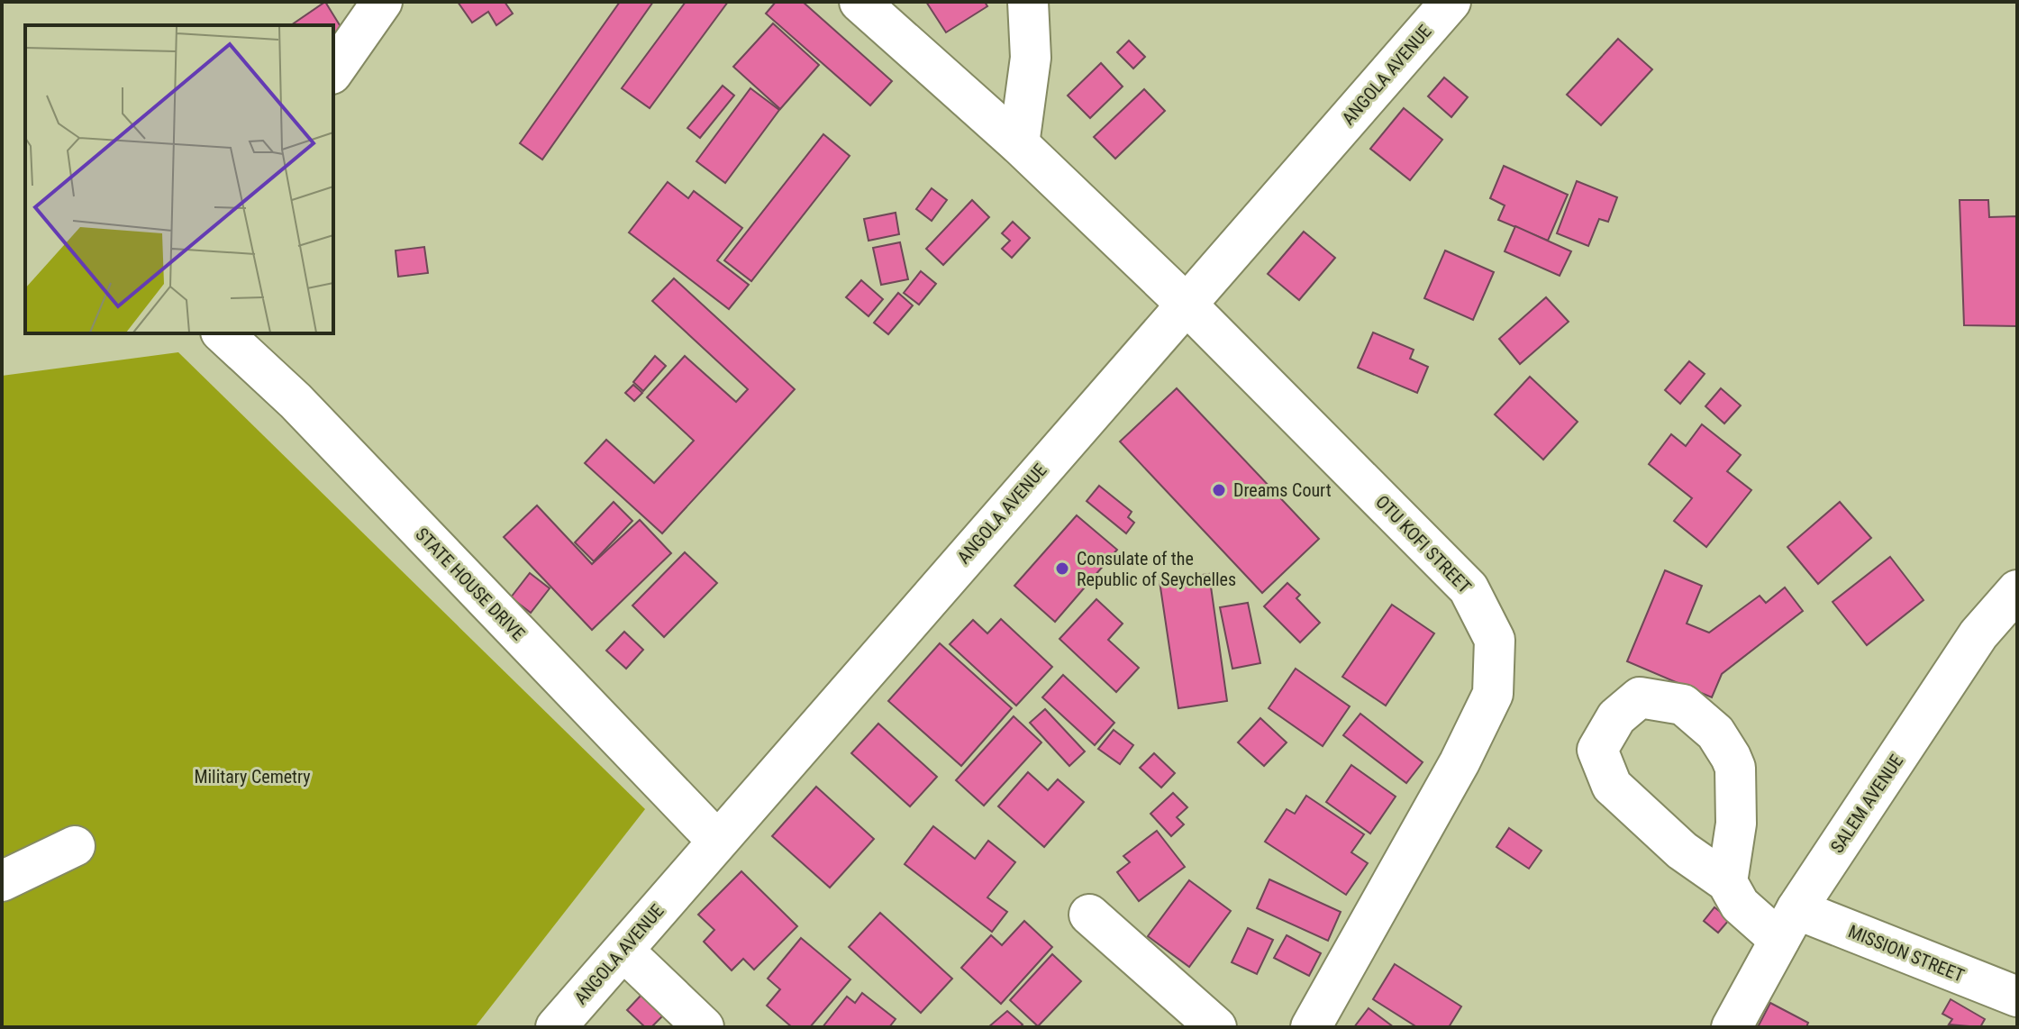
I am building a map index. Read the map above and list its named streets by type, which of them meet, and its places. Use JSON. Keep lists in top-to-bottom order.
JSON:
{
  "streets": {
    "street": [
      "ANGOLA AVENUE",
      "OTU KOFI STREET",
      "STATE HOUSE DRIVE",
      "SALEM AVENUE",
      "MISSION STREET"
    ]
  },
  "crossings": [
    ["ANGOLA AVENUE", "OTU KOFI STREET"],
    ["ANGOLA AVENUE", "STATE HOUSE DRIVE"],
    ["SALEM AVENUE", "MISSION STREET"]
  ],
  "parks": ["Military Cemetry"],
  "places": ["Dreams Court", "Consulate of the Republic of Seychelles"]
}
